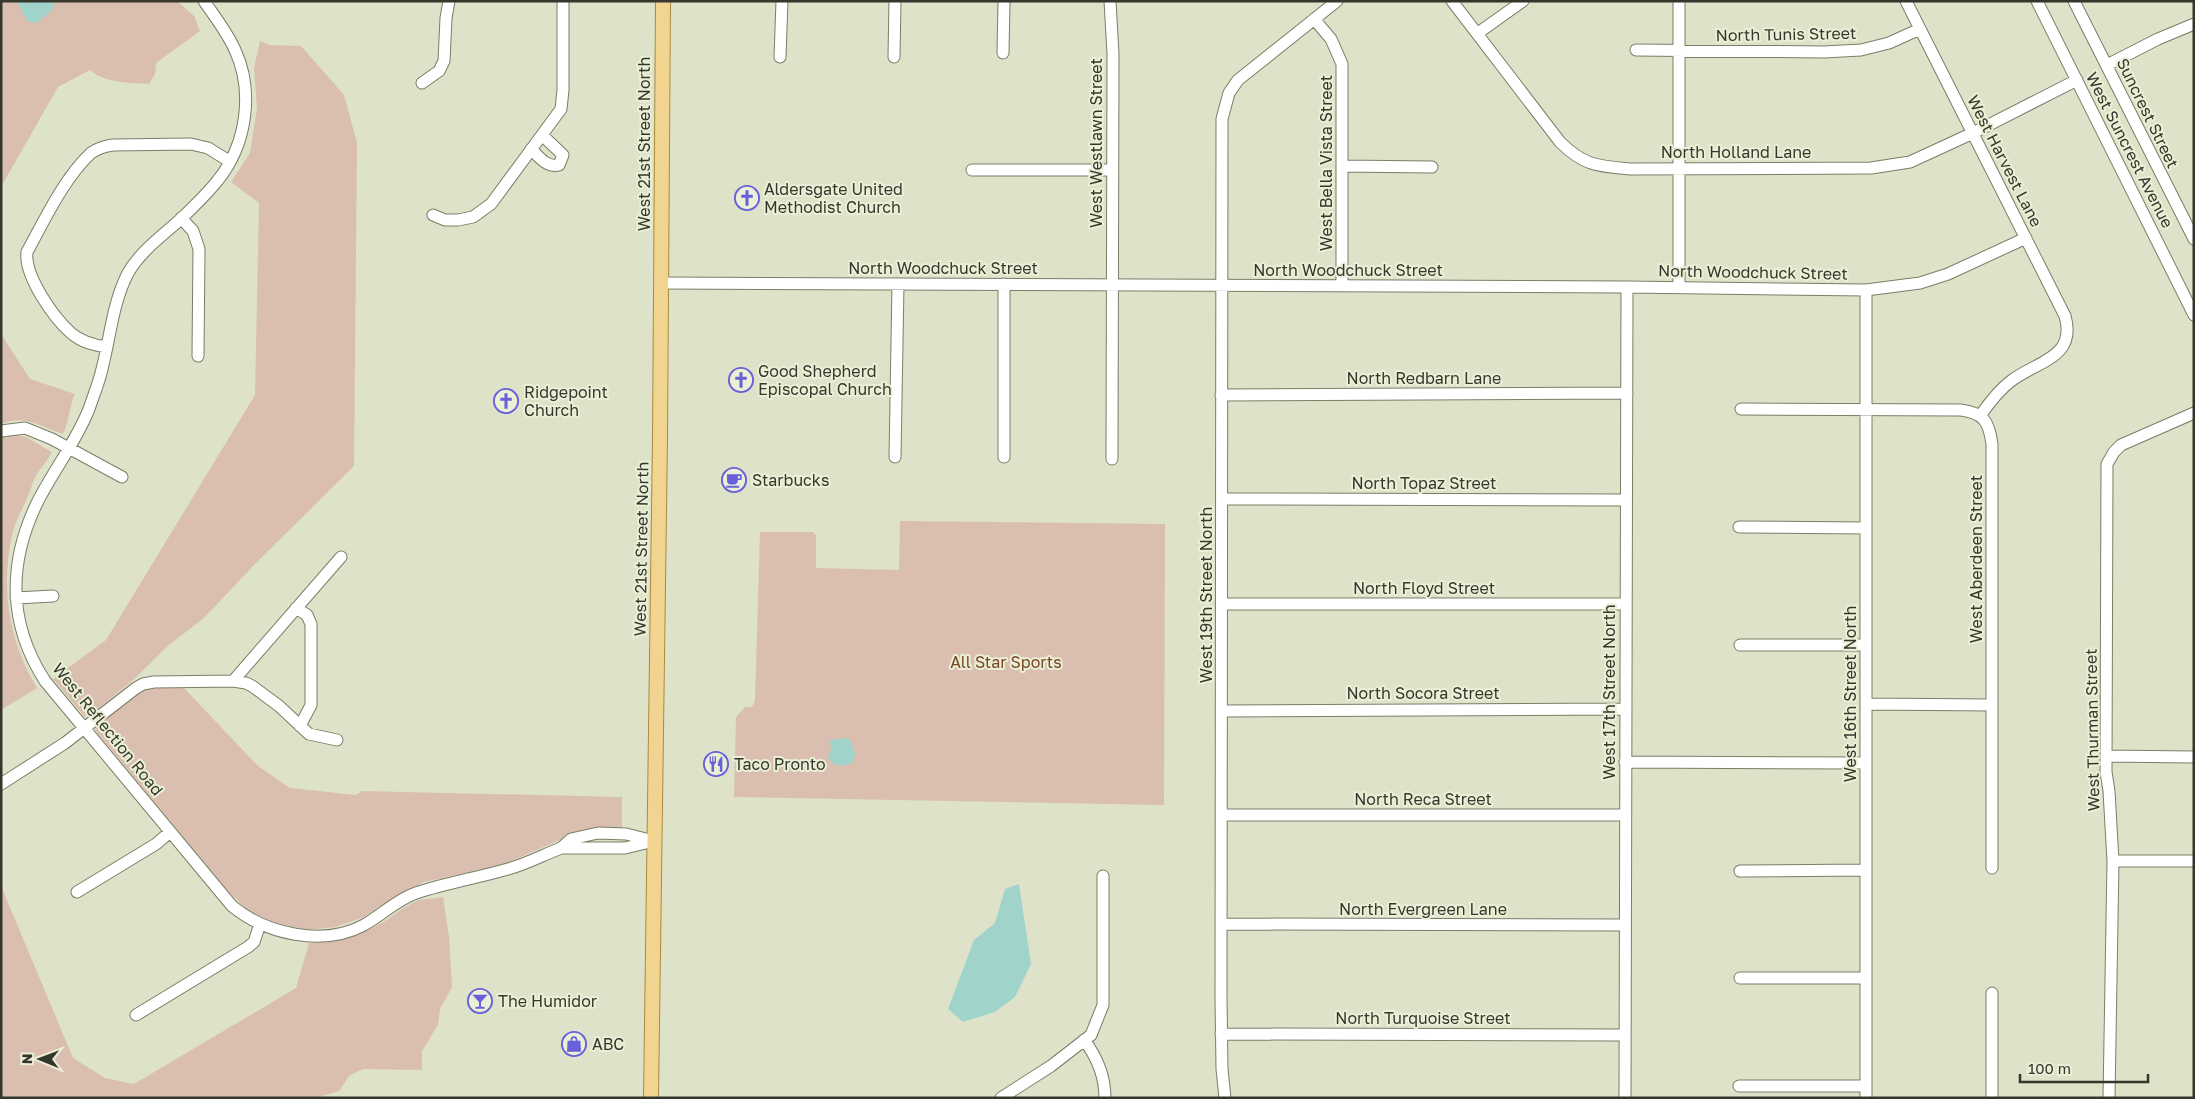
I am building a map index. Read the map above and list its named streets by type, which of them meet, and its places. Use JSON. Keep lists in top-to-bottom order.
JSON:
{
  "streets": {
    "main road": ["West 21st Street North"],
    "street": [
      "North Tunis Street",
      "Suncrest Street",
      "West Westlawn Street",
      "West Suncrest Avenue",
      "North Holland Lane",
      "West Harvest Lane",
      "West Bella Vista Street",
      "North Woodchuck Street",
      "North Redbarn Lane",
      "North Topaz Street",
      "West Aberdeen Street",
      "North Floyd Street",
      "West 19th Street North",
      "West 17th Street North",
      "North Socora Street",
      "West 16th Street North",
      "West Reflection Road",
      "West Thurman Street",
      "North Reca Street",
      "North Evergreen Lane",
      "North Turquoise Street"
    ]
  },
  "crossings": [
    ["North Tunis Street", "West Harvest Lane"],
    ["West Westlawn Street", "North Woodchuck Street"],
    ["West 21st Street North", "North Woodchuck Street"],
    ["West 21st Street North", "West Reflection Road"],
    ["West Suncrest Avenue", "North Holland Lane"],
    ["North Holland Lane", "West Harvest Lane"],
    ["West Harvest Lane", "North Woodchuck Street"],
    ["West Harvest Lane", "West Aberdeen Street"],
    ["West Bella Vista Street", "North Woodchuck Street"],
    ["West Bella Vista Street", "West 19th Street North"],
    ["North Woodchuck Street", "West 19th Street North"],
    ["North Woodchuck Street", "West 17th Street North"],
    ["North Woodchuck Street", "West 16th Street North"],
    ["North Redbarn Lane", "West 19th Street North"],
    ["North Redbarn Lane", "West 17th Street North"],
    ["North Topaz Street", "West 19th Street North"],
    ["North Topaz Street", "West 17th Street North"],
    ["North Floyd Street", "West 19th Street North"],
    ["North Floyd Street", "West 17th Street North"],
    ["West 19th Street North", "North Socora Street"],
    ["West 19th Street North", "North Reca Street"],
    ["West 19th Street North", "North Evergreen Lane"],
    ["West 19th Street North", "North Turquoise Street"],
    ["West 17th Street North", "North Socora Street"],
    ["West 17th Street North", "North Reca Street"],
    ["West 17th Street North", "North Evergreen Lane"],
    ["West 17th Street North", "North Turquoise Street"]
  ],
  "parks": ["All Star Sports"],
  "places": {
    "church": ["Aldersgate United Methodist Church", "Good Shepherd Episcopal Church", "Ridgepoint Church"],
    "cafe": ["Starbucks"],
    "restaurant": ["Taco Pronto"],
    "bar": ["The Humidor"],
    "shop": ["ABC"]
  },
  "scale_bar": "100 m",
  "north": "left"
}
